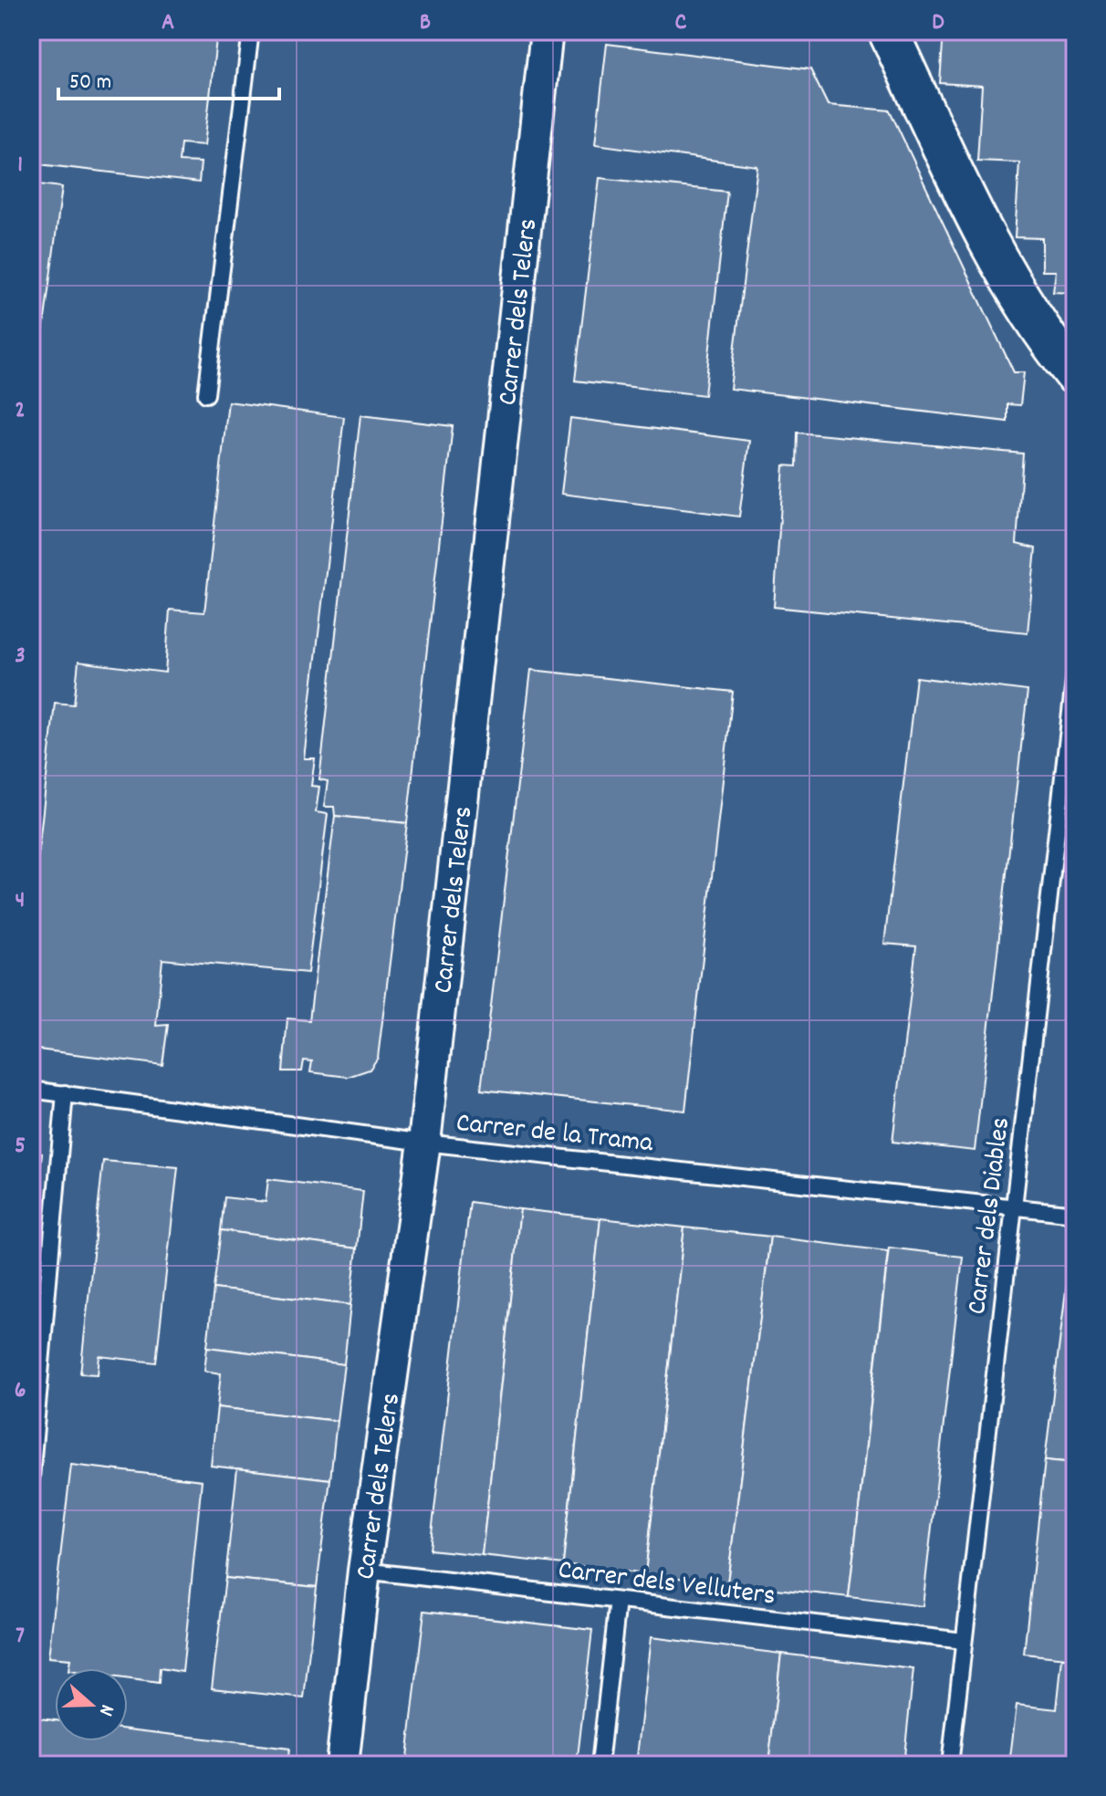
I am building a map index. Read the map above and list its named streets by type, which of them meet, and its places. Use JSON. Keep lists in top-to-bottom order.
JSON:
{
  "streets": {
    "street": ["Carrer dels Telers"],
    "lane": ["Carrer de la Trama", "Carrer dels Diables", "Carrer dels Velluters"]
  },
  "crossings": [
    ["Carrer dels Telers", "Carrer de la Trama"],
    ["Carrer dels Telers", "Carrer dels Velluters"],
    ["Carrer de la Trama", "Carrer dels Diables"],
    ["Carrer dels Diables", "Carrer dels Velluters"]
  ],
  "scale_bar": "50 m",
  "north": "right",
  "grid": {
    "columns": [
      "A",
      "B",
      "C",
      "D"
    ],
    "rows": [
      "1",
      "2",
      "3",
      "4",
      "5",
      "6",
      "7"
    ]
  }
}
